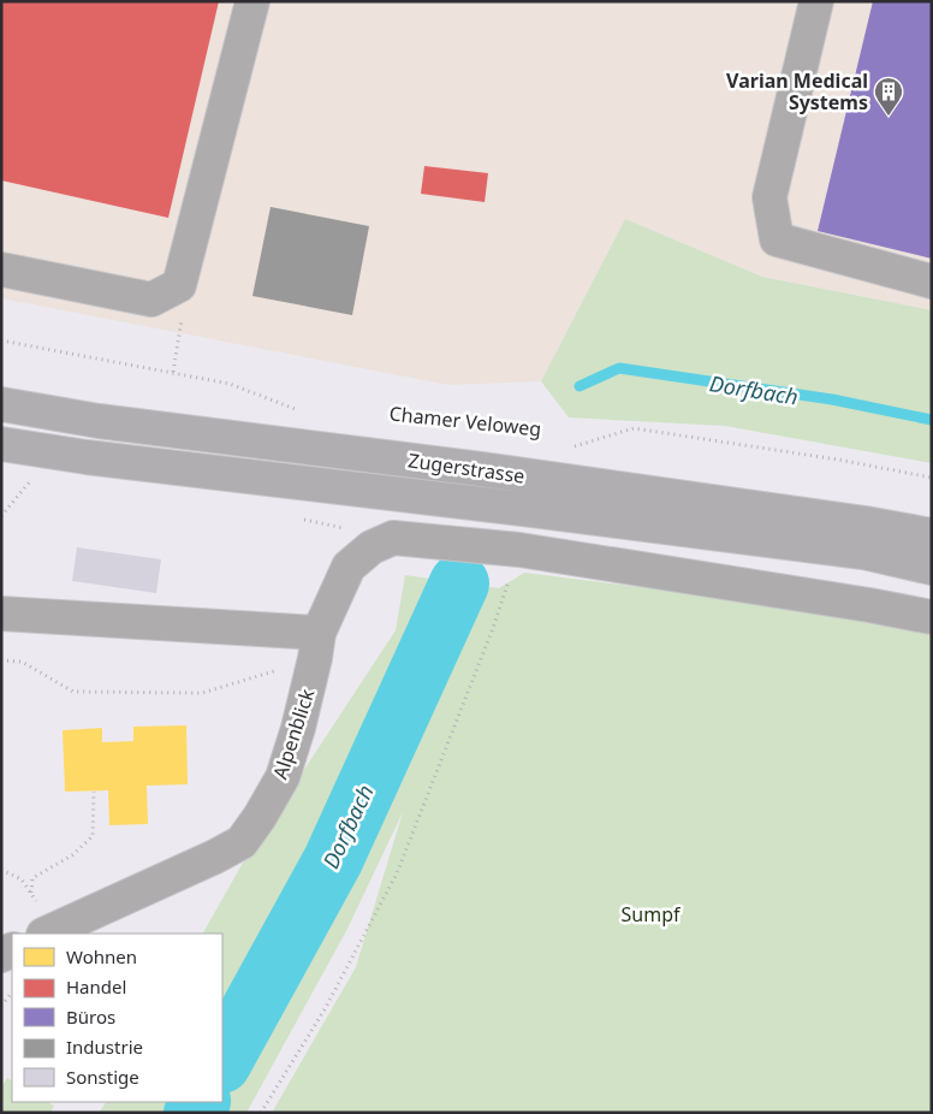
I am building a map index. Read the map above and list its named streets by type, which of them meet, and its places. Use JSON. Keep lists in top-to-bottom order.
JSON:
{
  "streets": {
    "main road": ["Zugerstrasse"],
    "street": ["Alpenblick"]
  },
  "water": ["Dorfbach"],
  "parks": ["Sumpf"],
  "places": {
    "building": ["Varian Medical Systems"]
  },
  "legend": [
    "Wohnen",
    "Handel",
    "Büros",
    "Industrie",
    "Sonstige"
  ]
}
